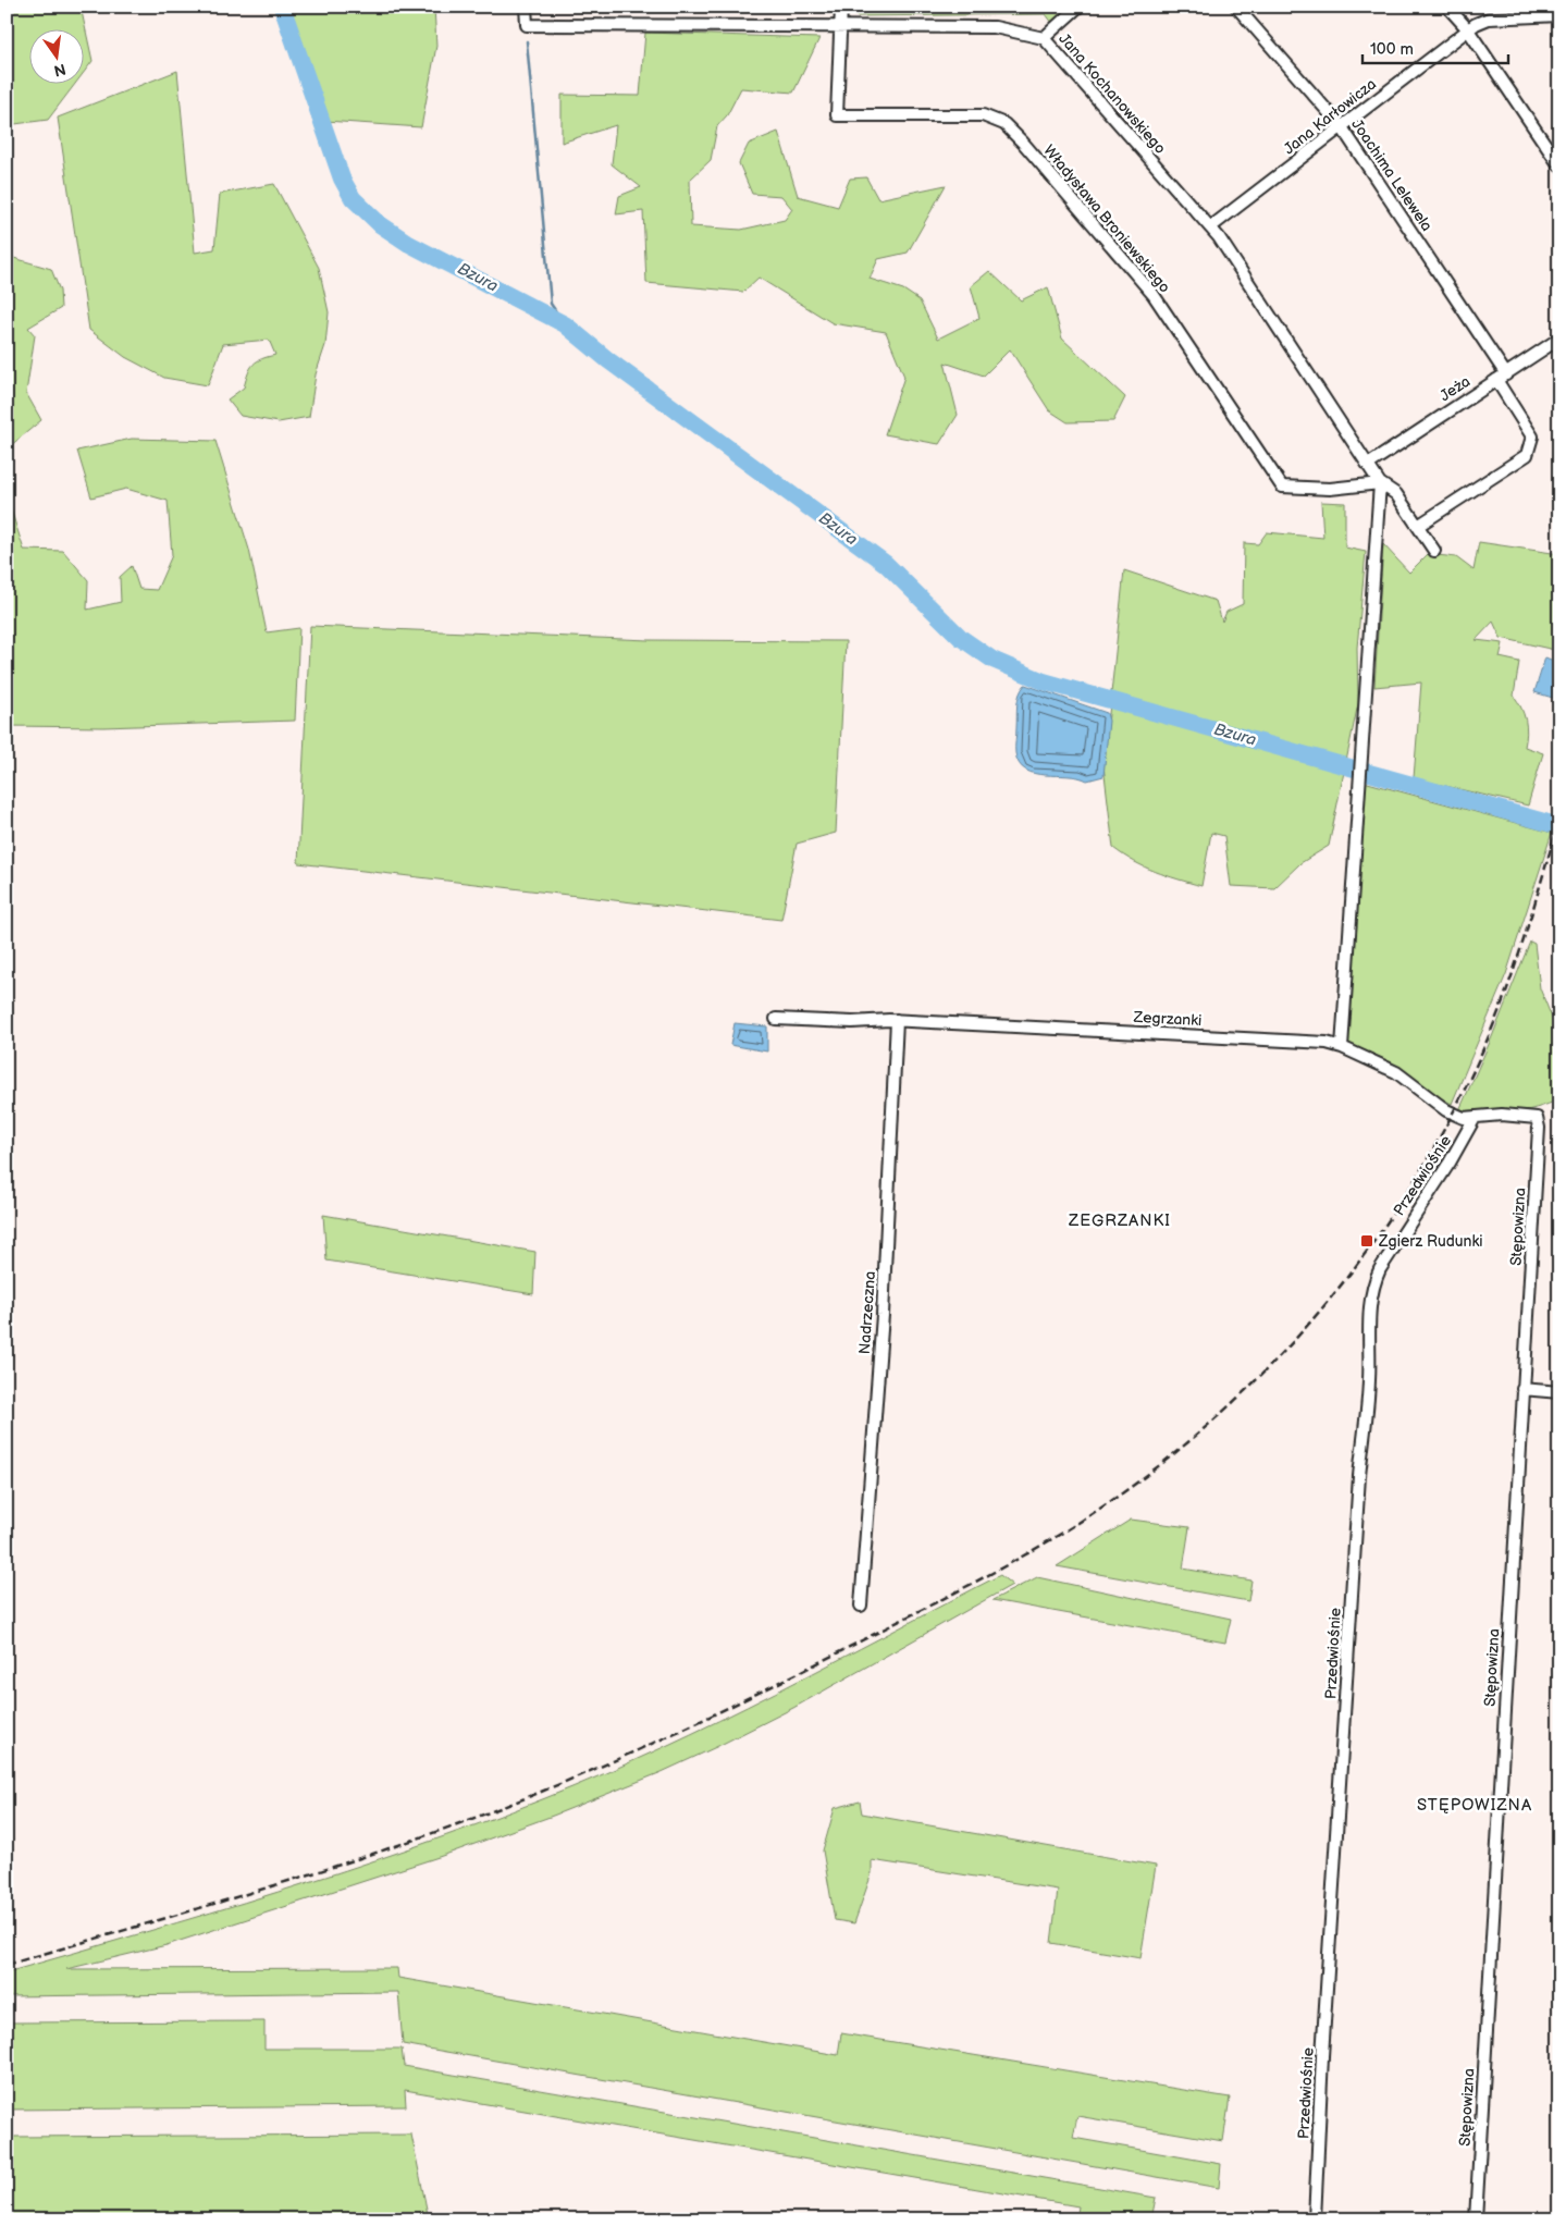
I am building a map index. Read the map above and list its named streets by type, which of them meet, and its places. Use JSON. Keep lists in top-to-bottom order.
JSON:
{
  "streets": {
    "street": [
      "Jana Kochanowskiego",
      "Jana Karłowicza",
      "Joachima Lelewela",
      "Władysława Broniewskiego",
      "Jeża",
      "Zegrzanki",
      "Przedwiośnie",
      "Stępowizna",
      "Nadrzeczna"
    ]
  },
  "crossings": [
    ["Jana Kochanowskiego", "Jana Karłowicza"],
    ["Jana Kochanowskiego", "Joachima Lelewela"],
    ["Jana Kochanowskiego", "Władysława Broniewskiego"],
    ["Jana Kochanowskiego", "Jeża"],
    ["Jana Karłowicza", "Joachima Lelewela"],
    ["Joachima Lelewela", "Jeża"],
    ["Zegrzanki", "Przedwiośnie"],
    ["Zegrzanki", "Stępowizna"],
    ["Zegrzanki", "Nadrzeczna"]
  ],
  "districts": ["ZEGRZANKI", "STĘPOWIZNA"],
  "water": ["Bzura"],
  "places": {
    "transit": ["Zgierz Rudunki"]
  },
  "scale_bar": "100 m",
  "north": "bottom"
}
